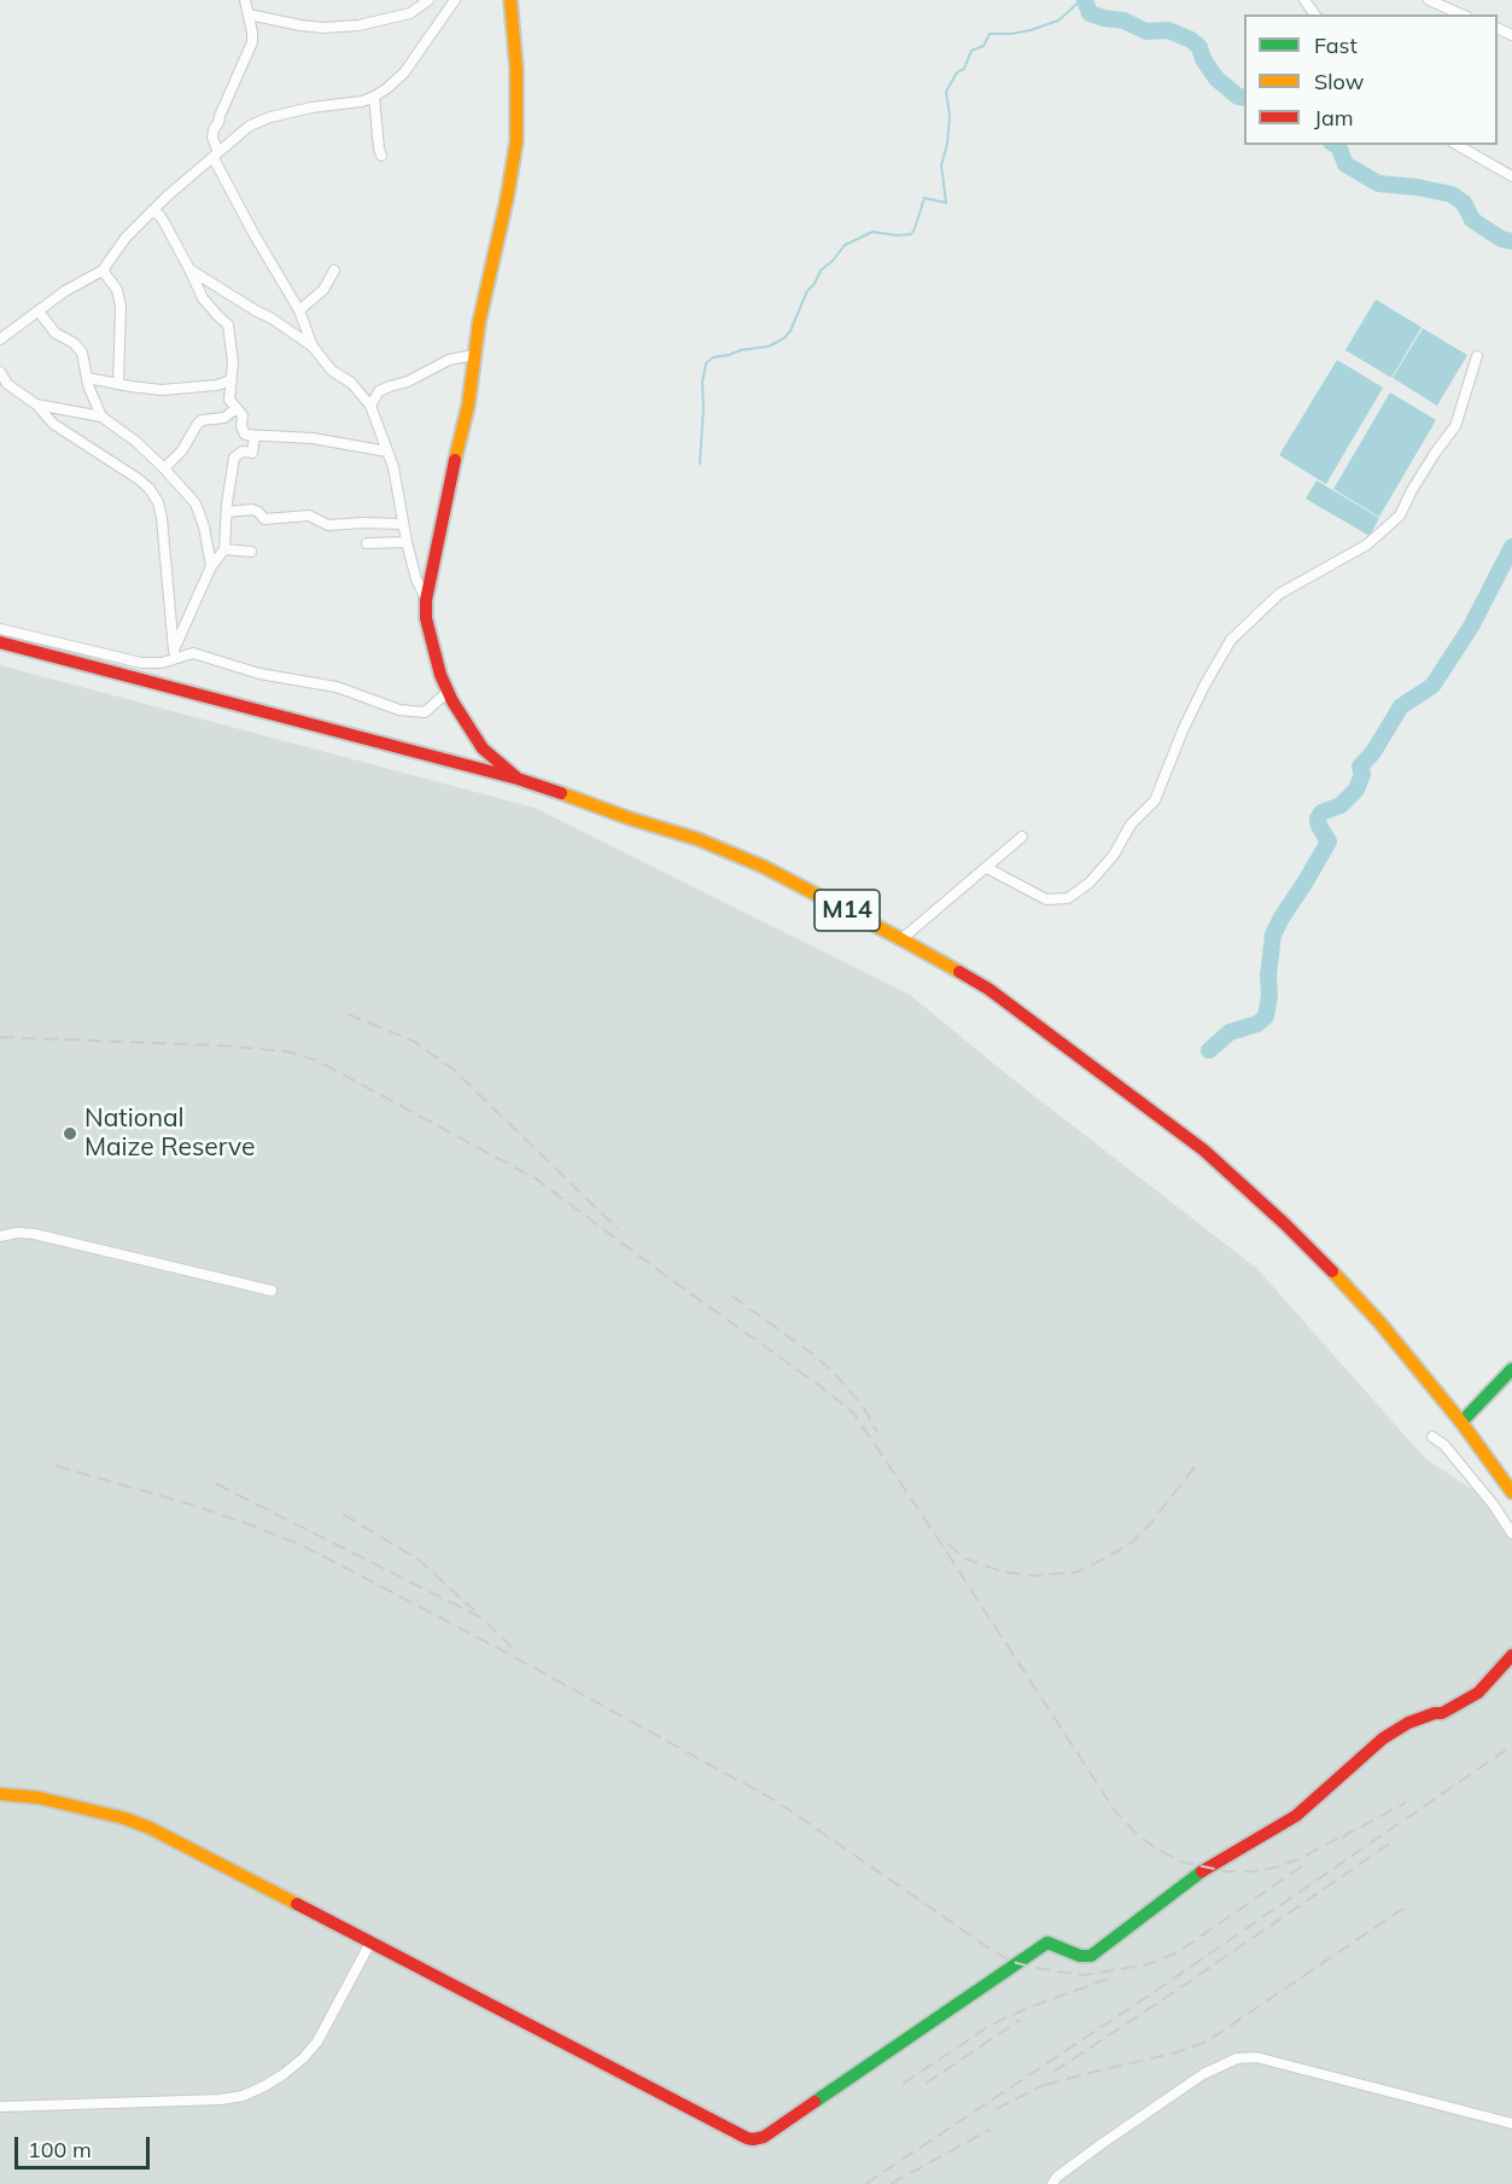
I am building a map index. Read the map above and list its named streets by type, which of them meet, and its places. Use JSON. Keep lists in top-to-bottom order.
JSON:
{
  "streets": {
    "main road": ["M14"]
  },
  "places": ["National Maize Reserve"],
  "legend": ["Fast", "Slow", "Jam"],
  "scale_bar": "100 m"
}
